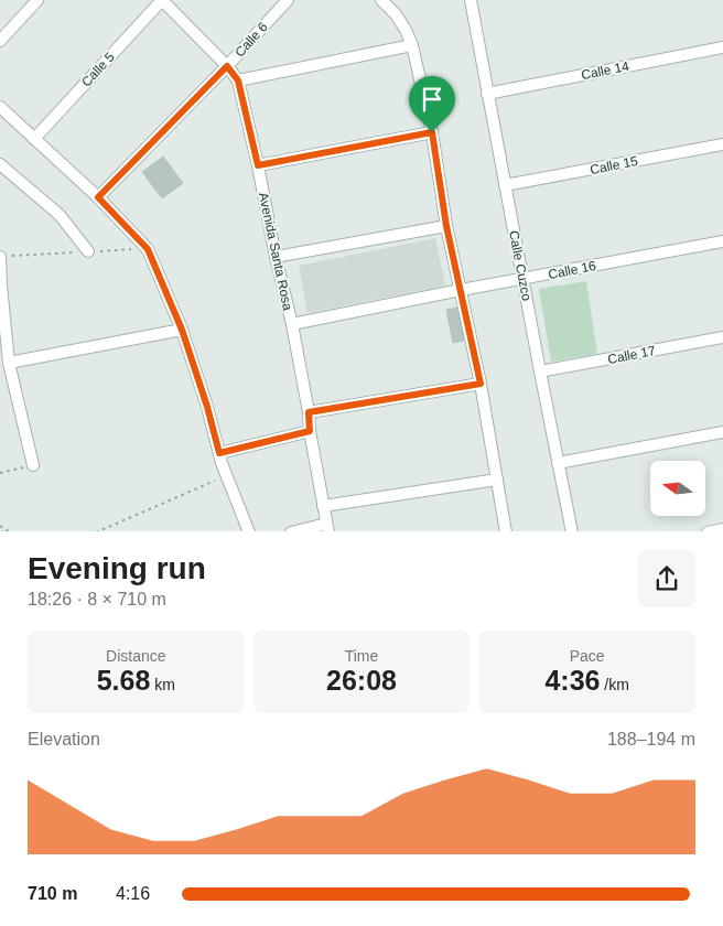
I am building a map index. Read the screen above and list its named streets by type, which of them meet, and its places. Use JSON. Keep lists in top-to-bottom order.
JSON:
{
  "streets": {
    "street": [
      "Calle 6",
      "Calle 5",
      "Calle 14",
      "Calle 15",
      "Avenida Santa Rosa",
      "Calle Cuzco",
      "Calle 16",
      "Calle 17"
    ]
  },
  "crossings": [
    ["Calle 6", "Avenida Santa Rosa"],
    ["Calle 5", "Avenida Santa Rosa"],
    ["Calle 14", "Calle Cuzco"],
    ["Calle 15", "Calle Cuzco"],
    ["Avenida Santa Rosa", "Calle 16"],
    ["Calle Cuzco", "Calle 16"],
    ["Calle Cuzco", "Calle 17"]
  ],
  "north": "left",
  "page": {
    "heading": ["Evening run", "18:26 · 8 × 710 m"],
    "stats": [
      ["Distance", "5.68 km"],
      ["Time", "26:08"],
      ["Pace", "4:36 /km"]
    ],
    "chart": ["Elevation", "188–194 m"],
    "list": [
      {
        "name": "710 m",
        "note": "4:16"
      }
    ]
  }
}
